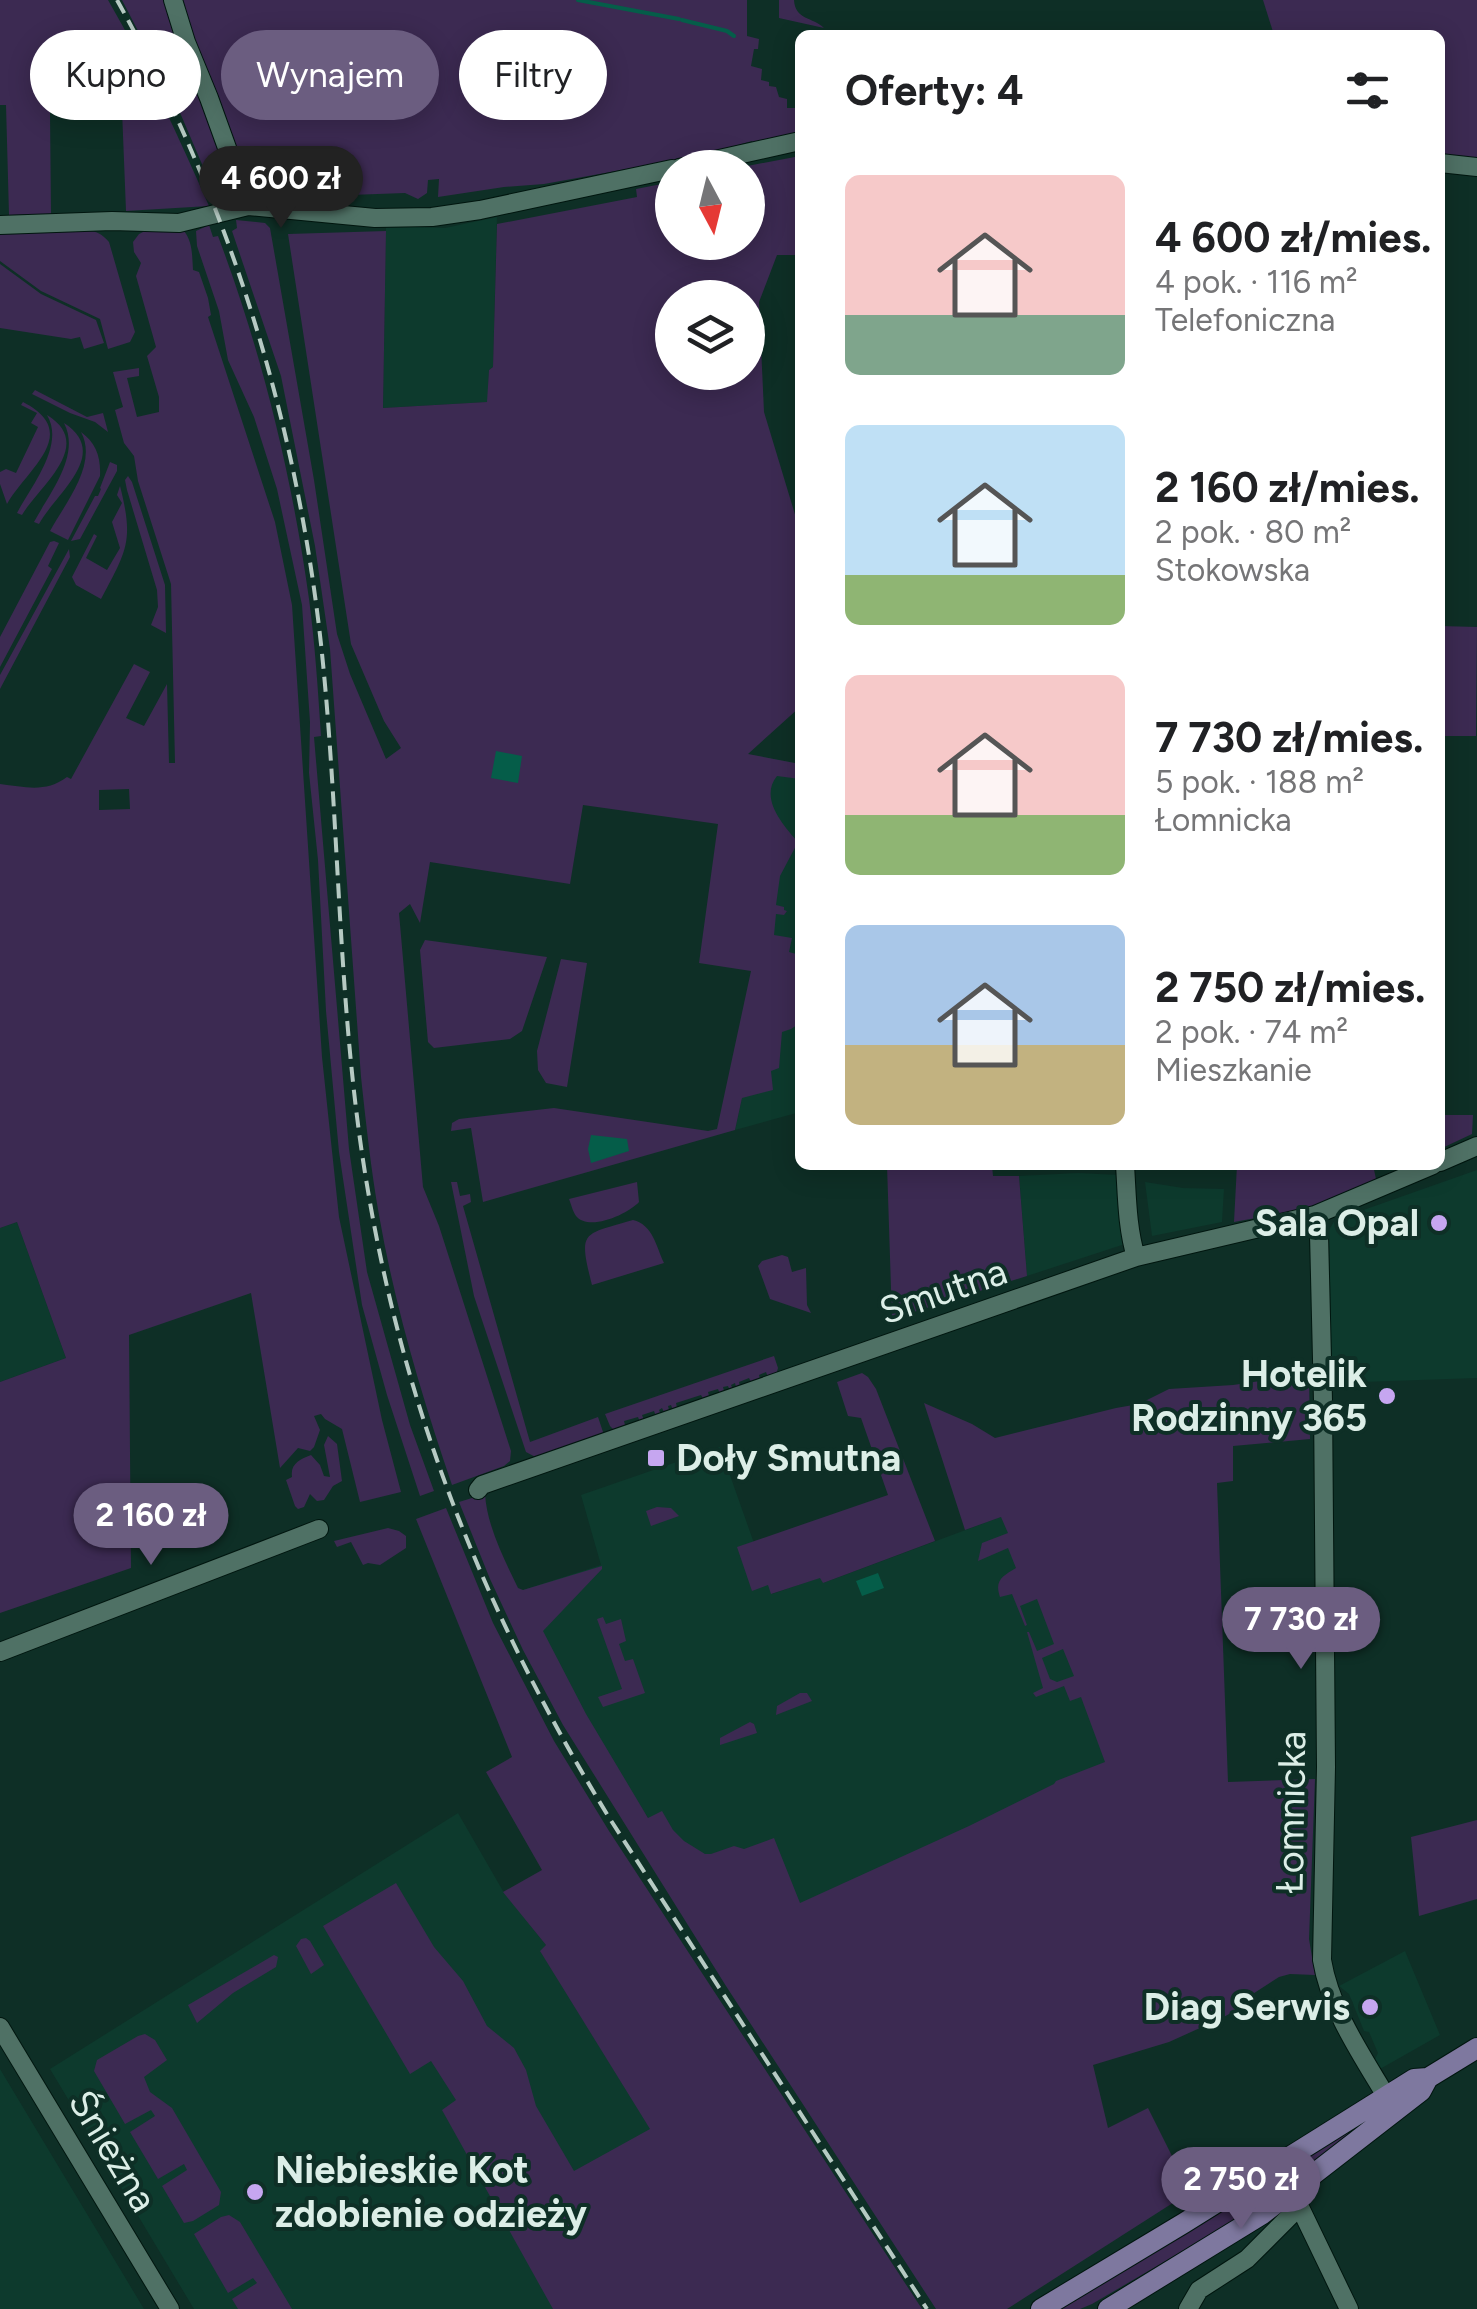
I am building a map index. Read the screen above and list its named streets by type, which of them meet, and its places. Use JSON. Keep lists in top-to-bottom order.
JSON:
{
  "streets": {
    "street": ["Smutna", "Łomnicka", "Śnieżna"]
  },
  "crossings": [
    ["Smutna", "Łomnicka"]
  ],
  "places": {
    "other": [
      "Sala Opal",
      "Hotelik Rodzinny 365",
      "Diag Serwis",
      "Niebieskie Kot zdobienie odzieży"
    ],
    "transit": ["Doły Smutna"]
  },
  "north": "bottom",
  "page": {
    "chip": ["Kupno", "Wynajem", "Filtry"],
    "heading": "Oferty: 4",
    "price": [
      "4 600 zł",
      "2 160 zł",
      "7 730 zł",
      "2 750 zł"
    ],
    "list": [
      {
        "name": "4 600 zł/mies.",
        "note": "4 pok. · 116 m² · Telefoniczna"
      },
      {
        "name": "2 160 zł/mies.",
        "note": "2 pok. · 80 m² · Stokowska"
      },
      {
        "name": "7 730 zł/mies.",
        "note": "5 pok. · 188 m² · Łomnicka"
      },
      {
        "name": "2 750 zł/mies.",
        "note": "2 pok. · 74 m² · Mieszkanie"
      }
    ]
  }
}
